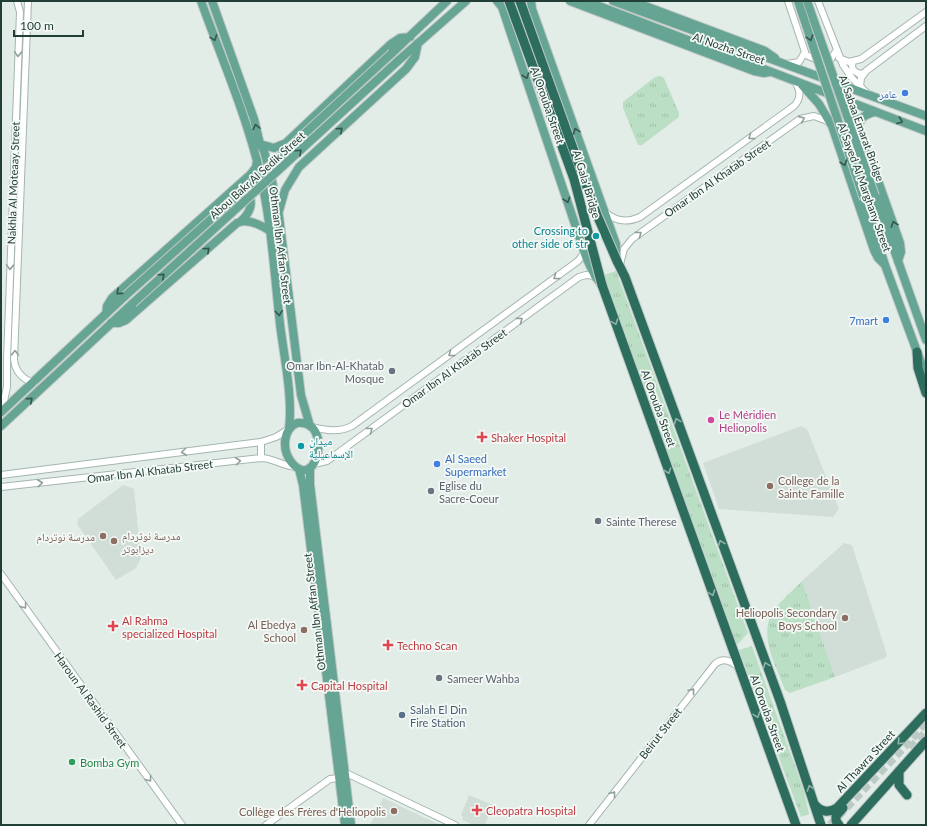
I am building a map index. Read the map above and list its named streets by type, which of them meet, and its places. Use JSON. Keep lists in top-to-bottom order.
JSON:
{
  "streets": {
    "highway": ["Al Orouba Street", "Al Gala' Bridge", "Al Thawra Street"],
    "main road": [
      "Al Nozha Street",
      "Al Sabaa Emarat Bridge",
      "Abou Bakr Al Sedik Street",
      "Al Sayed Al Marghany Street",
      "Othman Ibn Affan Street"
    ],
    "street": [
      "Omar Ibn Al Khatab Street",
      "Nakhla Al Moteaay Street",
      "Haroun Al Rashid Street",
      "Beirut Street"
    ]
  },
  "crossings": [
    ["Al Nozha Street", "Omar Ibn Al Khatab Street"],
    ["Al Nozha Street", "Al Sayed Al Marghany Street"],
    ["Al Orouba Street", "Omar Ibn Al Khatab Street"],
    ["Al Orouba Street", "Al Gala' Bridge"],
    ["Al Orouba Street", "Beirut Street"],
    ["Al Orouba Street", "Al Thawra Street"],
    ["Al Sabaa Emarat Bridge", "Al Sayed Al Marghany Street"],
    ["Abou Bakr Al Sedik Street", "Nakhla Al Moteaay Street"],
    ["Abou Bakr Al Sedik Street", "Othman Ibn Affan Street"],
    ["Omar Ibn Al Khatab Street", "Al Gala' Bridge"],
    ["Omar Ibn Al Khatab Street", "Al Sayed Al Marghany Street"],
    ["Omar Ibn Al Khatab Street", "Othman Ibn Affan Street"]
  ],
  "one_way": ["Haroun Al Rashid Street", "Beirut Street"],
  "places": {
    "other": [
      "عامر",
      "Crossing to other side of str",
      "7mart",
      "Omar Ibn-Al-Khatab Mosque",
      "Le Méridien Heliopolis",
      "ميدان الإسماعيلية",
      "Al Saeed Supermarket",
      "College de la Sainte Famille",
      "Eglise du Sacre-Coeur",
      "Sainte Therese",
      "مدرسة نوتردام",
      "مدرسة نوتردام ديزابوتر",
      "Heliopolis Secondary Boys School",
      "Al Ebedya School",
      "Sameer Wahba",
      "Salah El Din Fire Station",
      "Bomba Gym",
      "Collège des Frères d'Heliopolis"
    ],
    "health": [
      "Shaker Hospital",
      "Al Rahma specialized Hospital",
      "Techno Scan",
      "Capital Hospital",
      "Cleopatra Hospital"
    ]
  },
  "scale_bar": "100 m"
}
